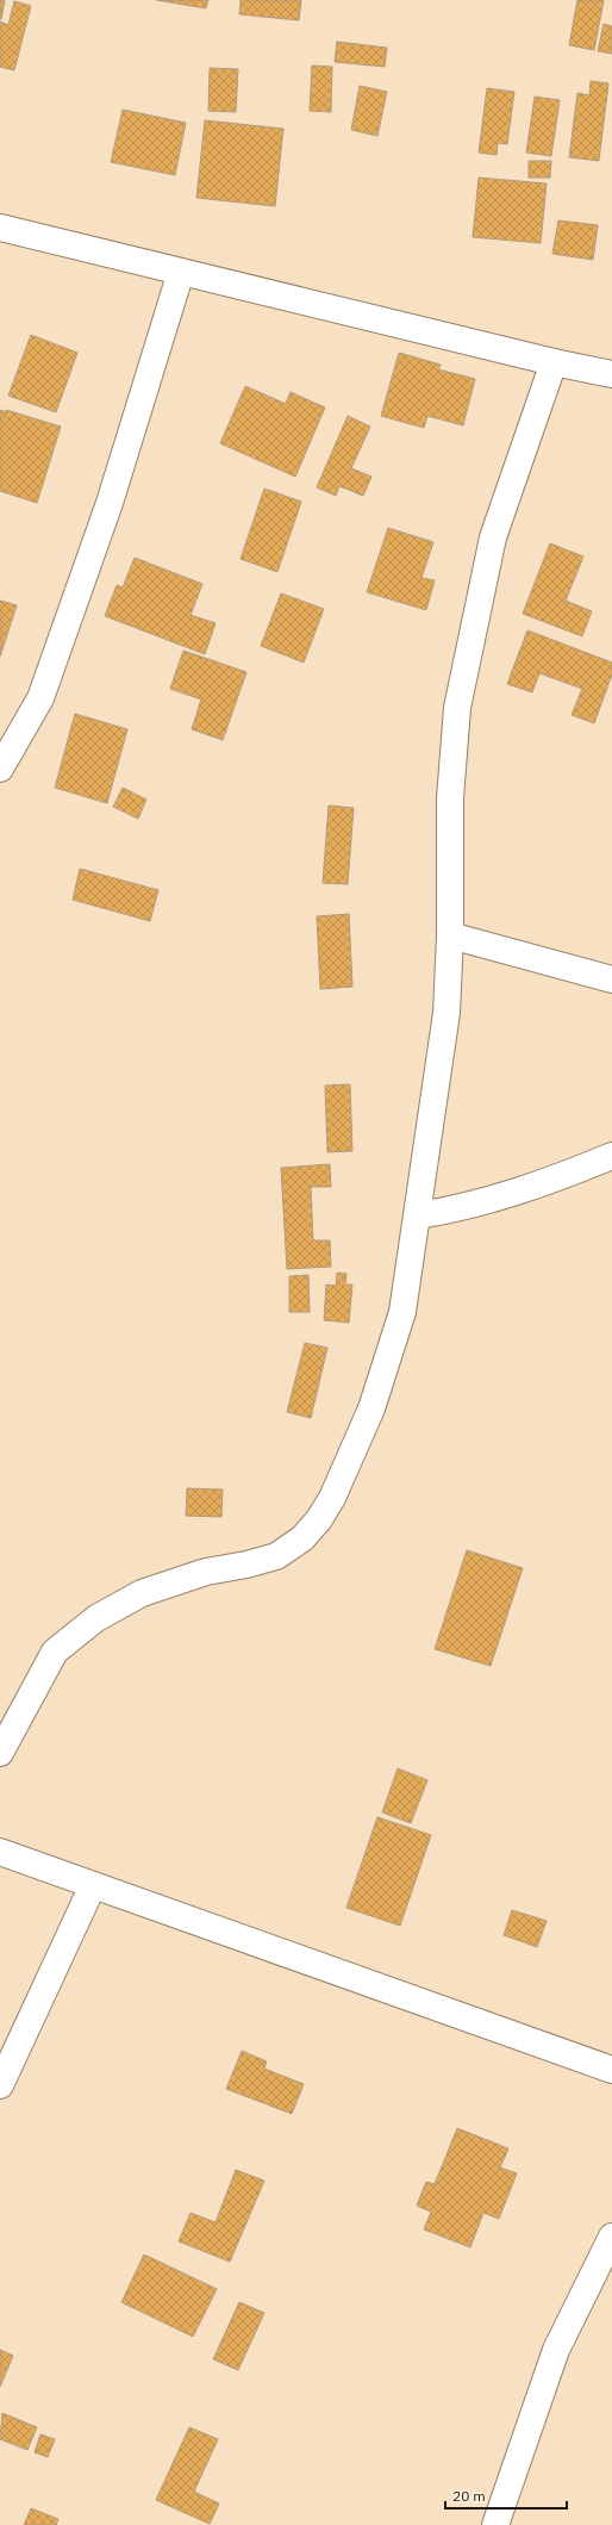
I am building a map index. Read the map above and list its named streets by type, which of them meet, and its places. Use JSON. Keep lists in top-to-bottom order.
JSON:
{
  "scale_bar": "20 m"
}
